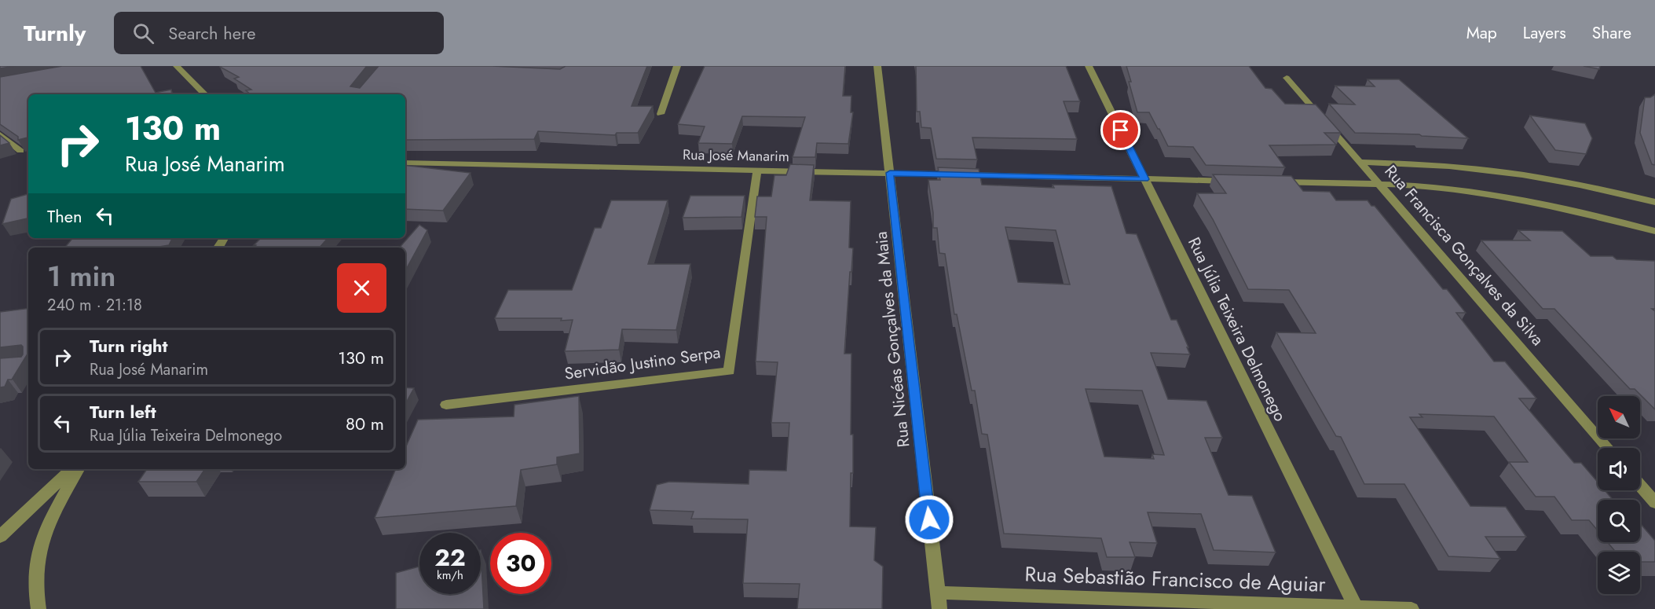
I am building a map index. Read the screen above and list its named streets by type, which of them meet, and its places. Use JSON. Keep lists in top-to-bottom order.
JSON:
{
  "streets": {
    "street": [
      "Rua José Manarim",
      "Rua Francisca Gonçalves da Silva",
      "Rua Júlia Teixeira Delmonego",
      "Rua Nicéas Gonçalves da Maia",
      "Servidão Justino Serpa",
      "Rua Sebastião Francisco de Aguiar"
    ]
  },
  "crossings": [
    ["Rua José Manarim", "Rua Júlia Teixeira Delmonego"],
    ["Rua José Manarim", "Rua Nicéas Gonçalves da Maia"],
    ["Rua José Manarim", "Servidão Justino Serpa"],
    ["Rua Júlia Teixeira Delmonego", "Rua Sebastião Francisco de Aguiar"],
    ["Rua Nicéas Gonçalves da Maia", "Rua Sebastião Francisco de Aguiar"]
  ],
  "north": "top left",
  "page": {
    "header": "Turnly",
    "search": "Search here",
    "nav": ["Map", "Layers", "Share"],
    "turn": ["130 m", "Rua José Manarim"],
    "then": "Then",
    "heading": ["1 min", "240 m · 21:18"],
    "list": [
      {
        "name": "Turn right",
        "note": "Rua José Manarim",
        "value": "130 m"
      },
      {
        "name": "Turn left",
        "note": "Rua Júlia Teixeira Delmonego",
        "value": "80 m"
      }
    ],
    "speed": "22 km/h",
    "limit": "30"
  }
}
